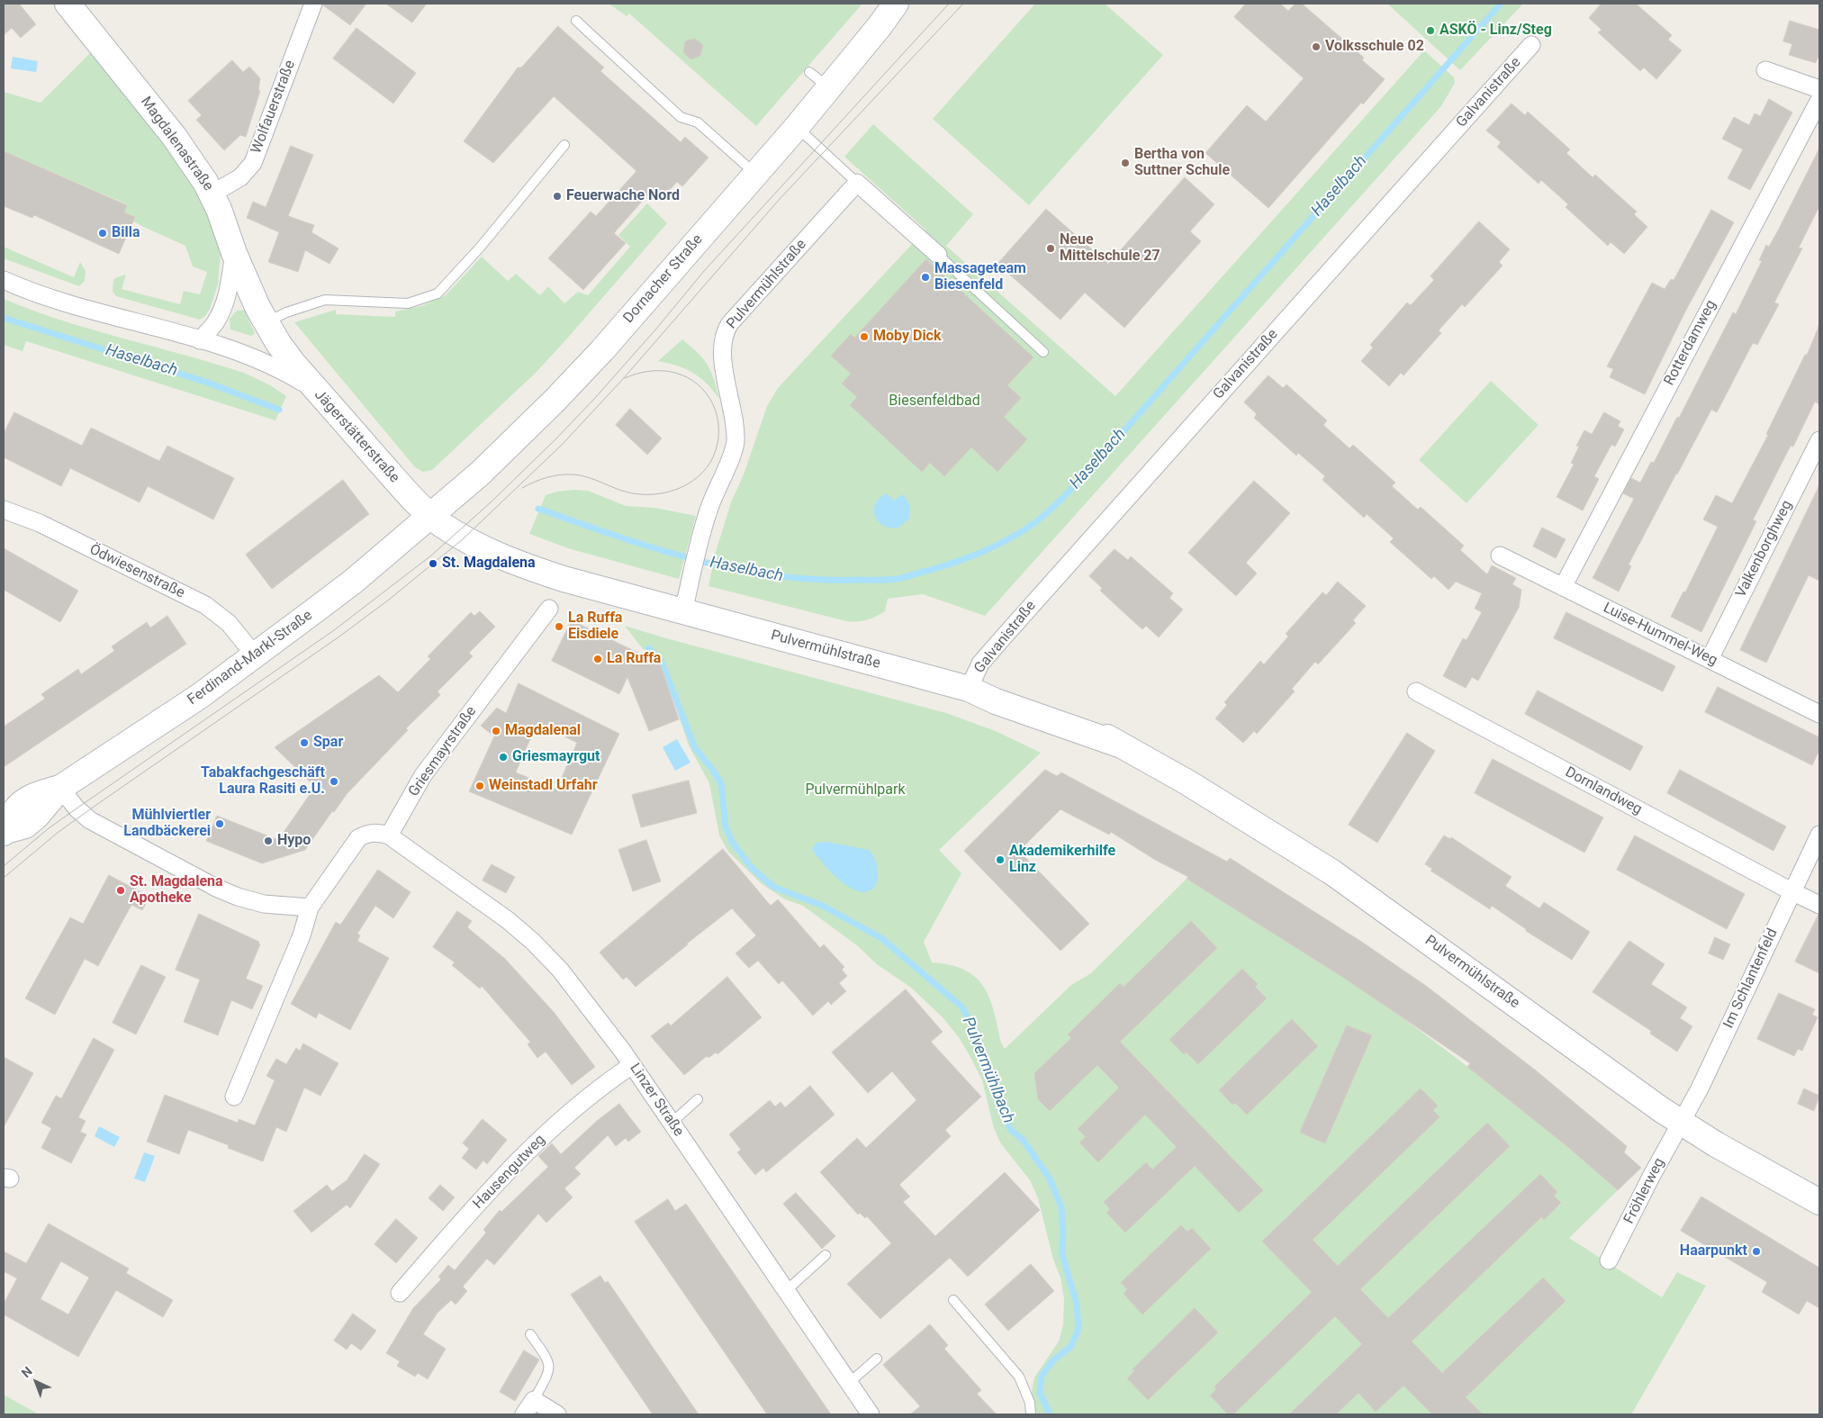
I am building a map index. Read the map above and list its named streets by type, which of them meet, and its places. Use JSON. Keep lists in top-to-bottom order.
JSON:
{
  "streets": {
    "street": [
      "Galvanistraße",
      "Wolfauerstraße",
      "Magdalenastraße",
      "Dornacher Straße",
      "Pulvermühlstraße",
      "Rotterdamweg",
      "Jägerstätterstraße",
      "Valkenborghweg",
      "Ödwiesenstraße",
      "Luise-Hummel-Weg",
      "Ferdinand-Markl-Straße",
      "Griesmayrstraße",
      "Dornlandweg",
      "Im Schlantenfeld",
      "Linzer Straße",
      "Hausengutweg",
      "Fröhlerweg"
    ]
  },
  "crossings": [
    ["Galvanistraße", "Pulvermühlstraße"],
    ["Wolfauerstraße", "Magdalenastraße"],
    ["Magdalenastraße", "Jägerstätterstraße"],
    ["Dornacher Straße", "Pulvermühlstraße"],
    ["Dornacher Straße", "Jägerstätterstraße"],
    ["Dornacher Straße", "Ferdinand-Markl-Straße"],
    ["Pulvermühlstraße", "Jägerstätterstraße"],
    ["Pulvermühlstraße", "Ferdinand-Markl-Straße"],
    ["Pulvermühlstraße", "Im Schlantenfeld"],
    ["Pulvermühlstraße", "Fröhlerweg"],
    ["Rotterdamweg", "Luise-Hummel-Weg"],
    ["Jägerstätterstraße", "Ferdinand-Markl-Straße"],
    ["Valkenborghweg", "Luise-Hummel-Weg"],
    ["Ödwiesenstraße", "Ferdinand-Markl-Straße"],
    ["Griesmayrstraße", "Linzer Straße"],
    ["Dornlandweg", "Im Schlantenfeld"],
    ["Im Schlantenfeld", "Fröhlerweg"],
    ["Linzer Straße", "Hausengutweg"]
  ],
  "water": ["Haselbach", "Pulvermühlbach"],
  "parks": ["Biesenfeldbad", "Pulvermühlpark"],
  "places": [
    "ASKÖ - Linz/Steg",
    "Volksschule 02",
    "Bertha von Suttner Schule",
    "Feuerwache Nord",
    "Billa",
    "Neue Mittelschule 27",
    "Massageteam Biesenfeld",
    "Moby Dick",
    "St. Magdalena",
    "La Ruffa Eisdiele",
    "La Ruffa",
    "Magdalenal",
    "Spar",
    "Griesmayrgut",
    "Tabakfachgeschäft Laura Rasiti e.U.",
    "Weinstadl Urfahr",
    "Mühlviertler Landbäckerei",
    "Hypo",
    "Akademikerhilfe Linz",
    "St. Magdalena Apotheke",
    "Haarpunkt"
  ],
  "north": "top left"
}
